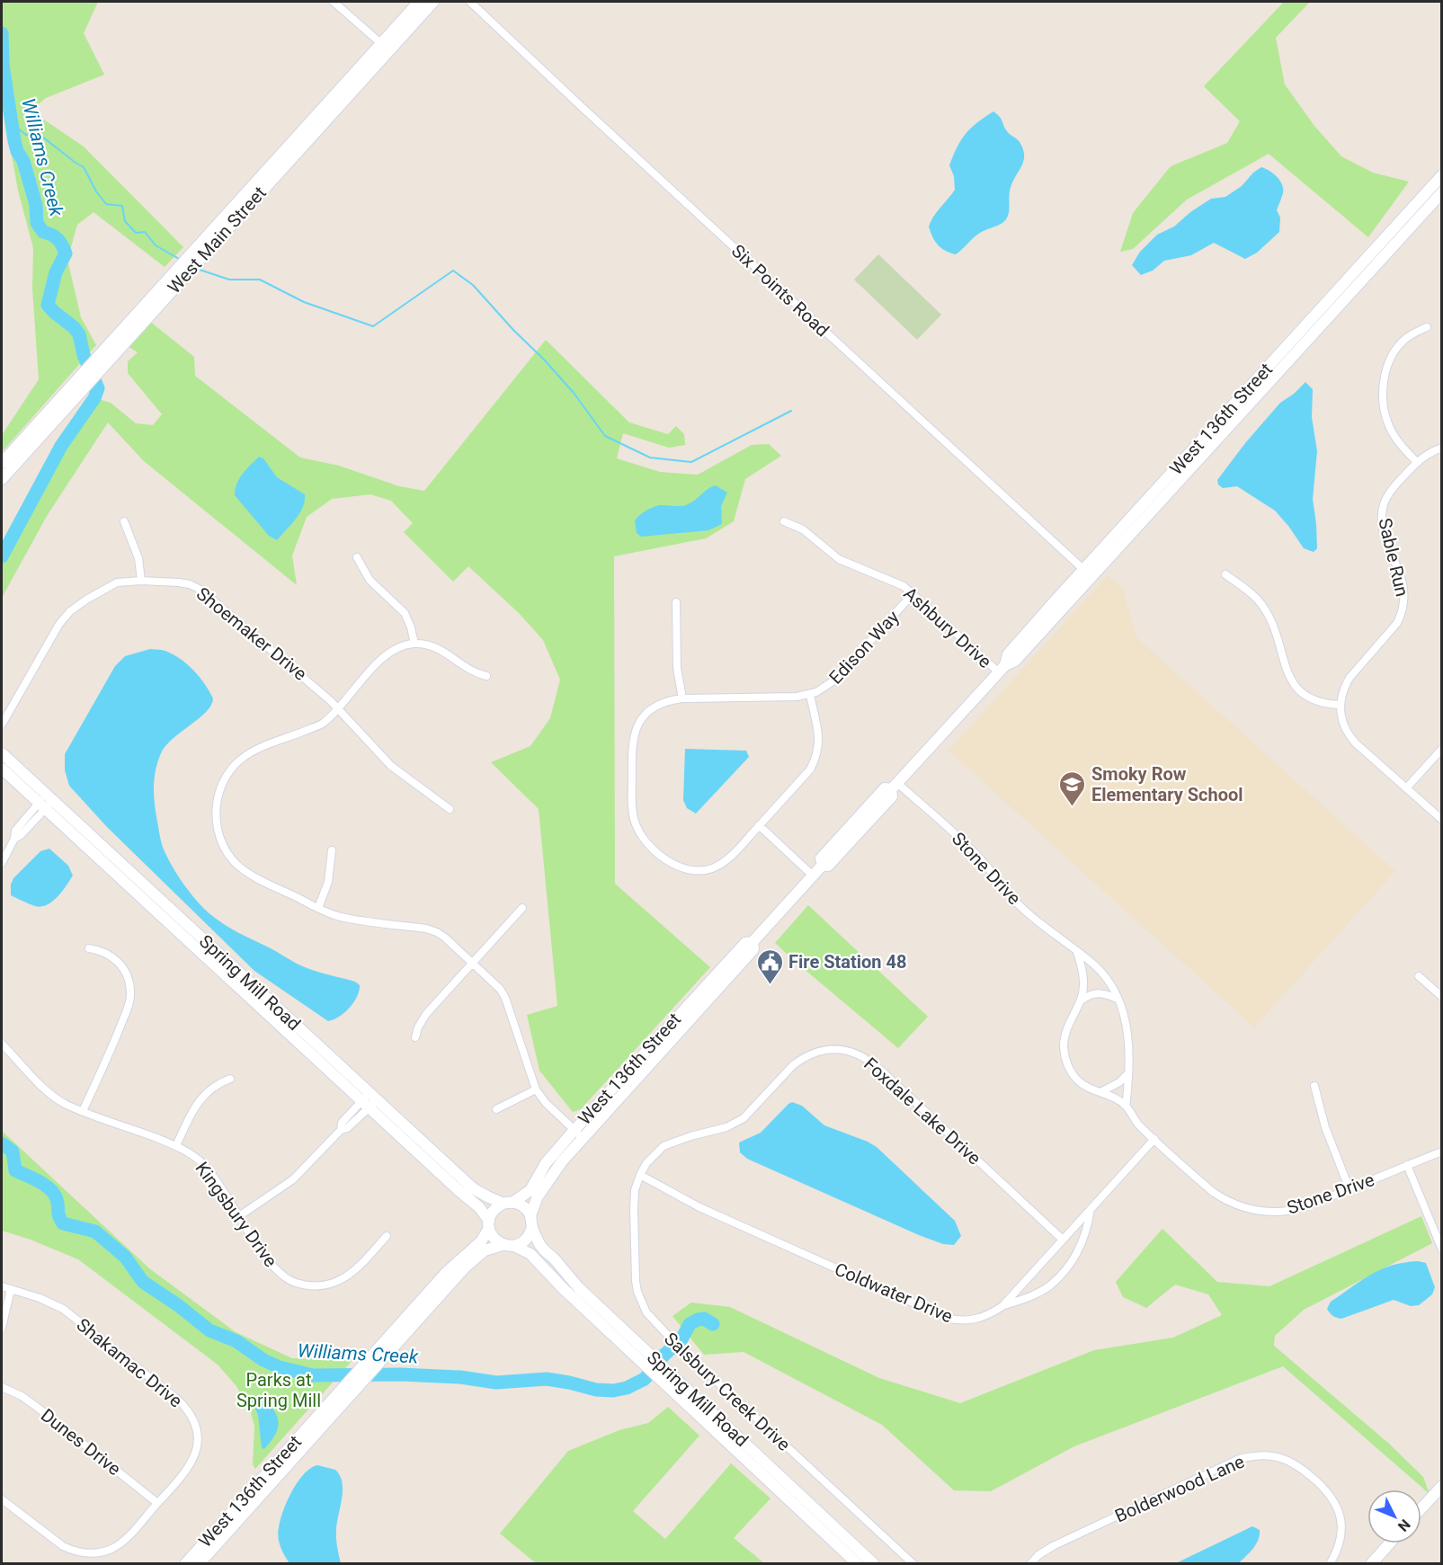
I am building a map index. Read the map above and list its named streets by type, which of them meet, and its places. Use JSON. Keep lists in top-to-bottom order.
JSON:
{
  "streets": {
    "street": [
      "West Main Street",
      "Six Points Road",
      "West 136th Street",
      "Sable Run",
      "Ashbury Drive",
      "Shoemaker Drive",
      "Edison Way",
      "Stone Drive",
      "Spring Mill Road",
      "Foxdale Lake Drive",
      "Kingsbury Drive",
      "Coldwater Drive",
      "Shakamac Drive",
      "Salsbury Creek Drive",
      "Dunes Drive",
      "Bolderwood Lane"
    ]
  },
  "crossings": [
    ["Six Points Road", "West 136th Street"],
    ["West 136th Street", "Ashbury Drive"],
    ["West 136th Street", "Stone Drive"],
    ["West 136th Street", "Spring Mill Road"],
    ["Ashbury Drive", "Edison Way"],
    ["Stone Drive", "Coldwater Drive"],
    ["Foxdale Lake Drive", "Coldwater Drive"],
    ["Foxdale Lake Drive", "Salsbury Creek Drive"],
    ["Coldwater Drive", "Salsbury Creek Drive"],
    ["Shakamac Drive", "Dunes Drive"]
  ],
  "water": ["Williams Creek"],
  "parks": ["Parks at Spring Mill"],
  "places": {
    "school or university": ["Smoky Row Elementary School"],
    "public building": ["Fire Station 48"]
  },
  "north": "bottom right"
}
